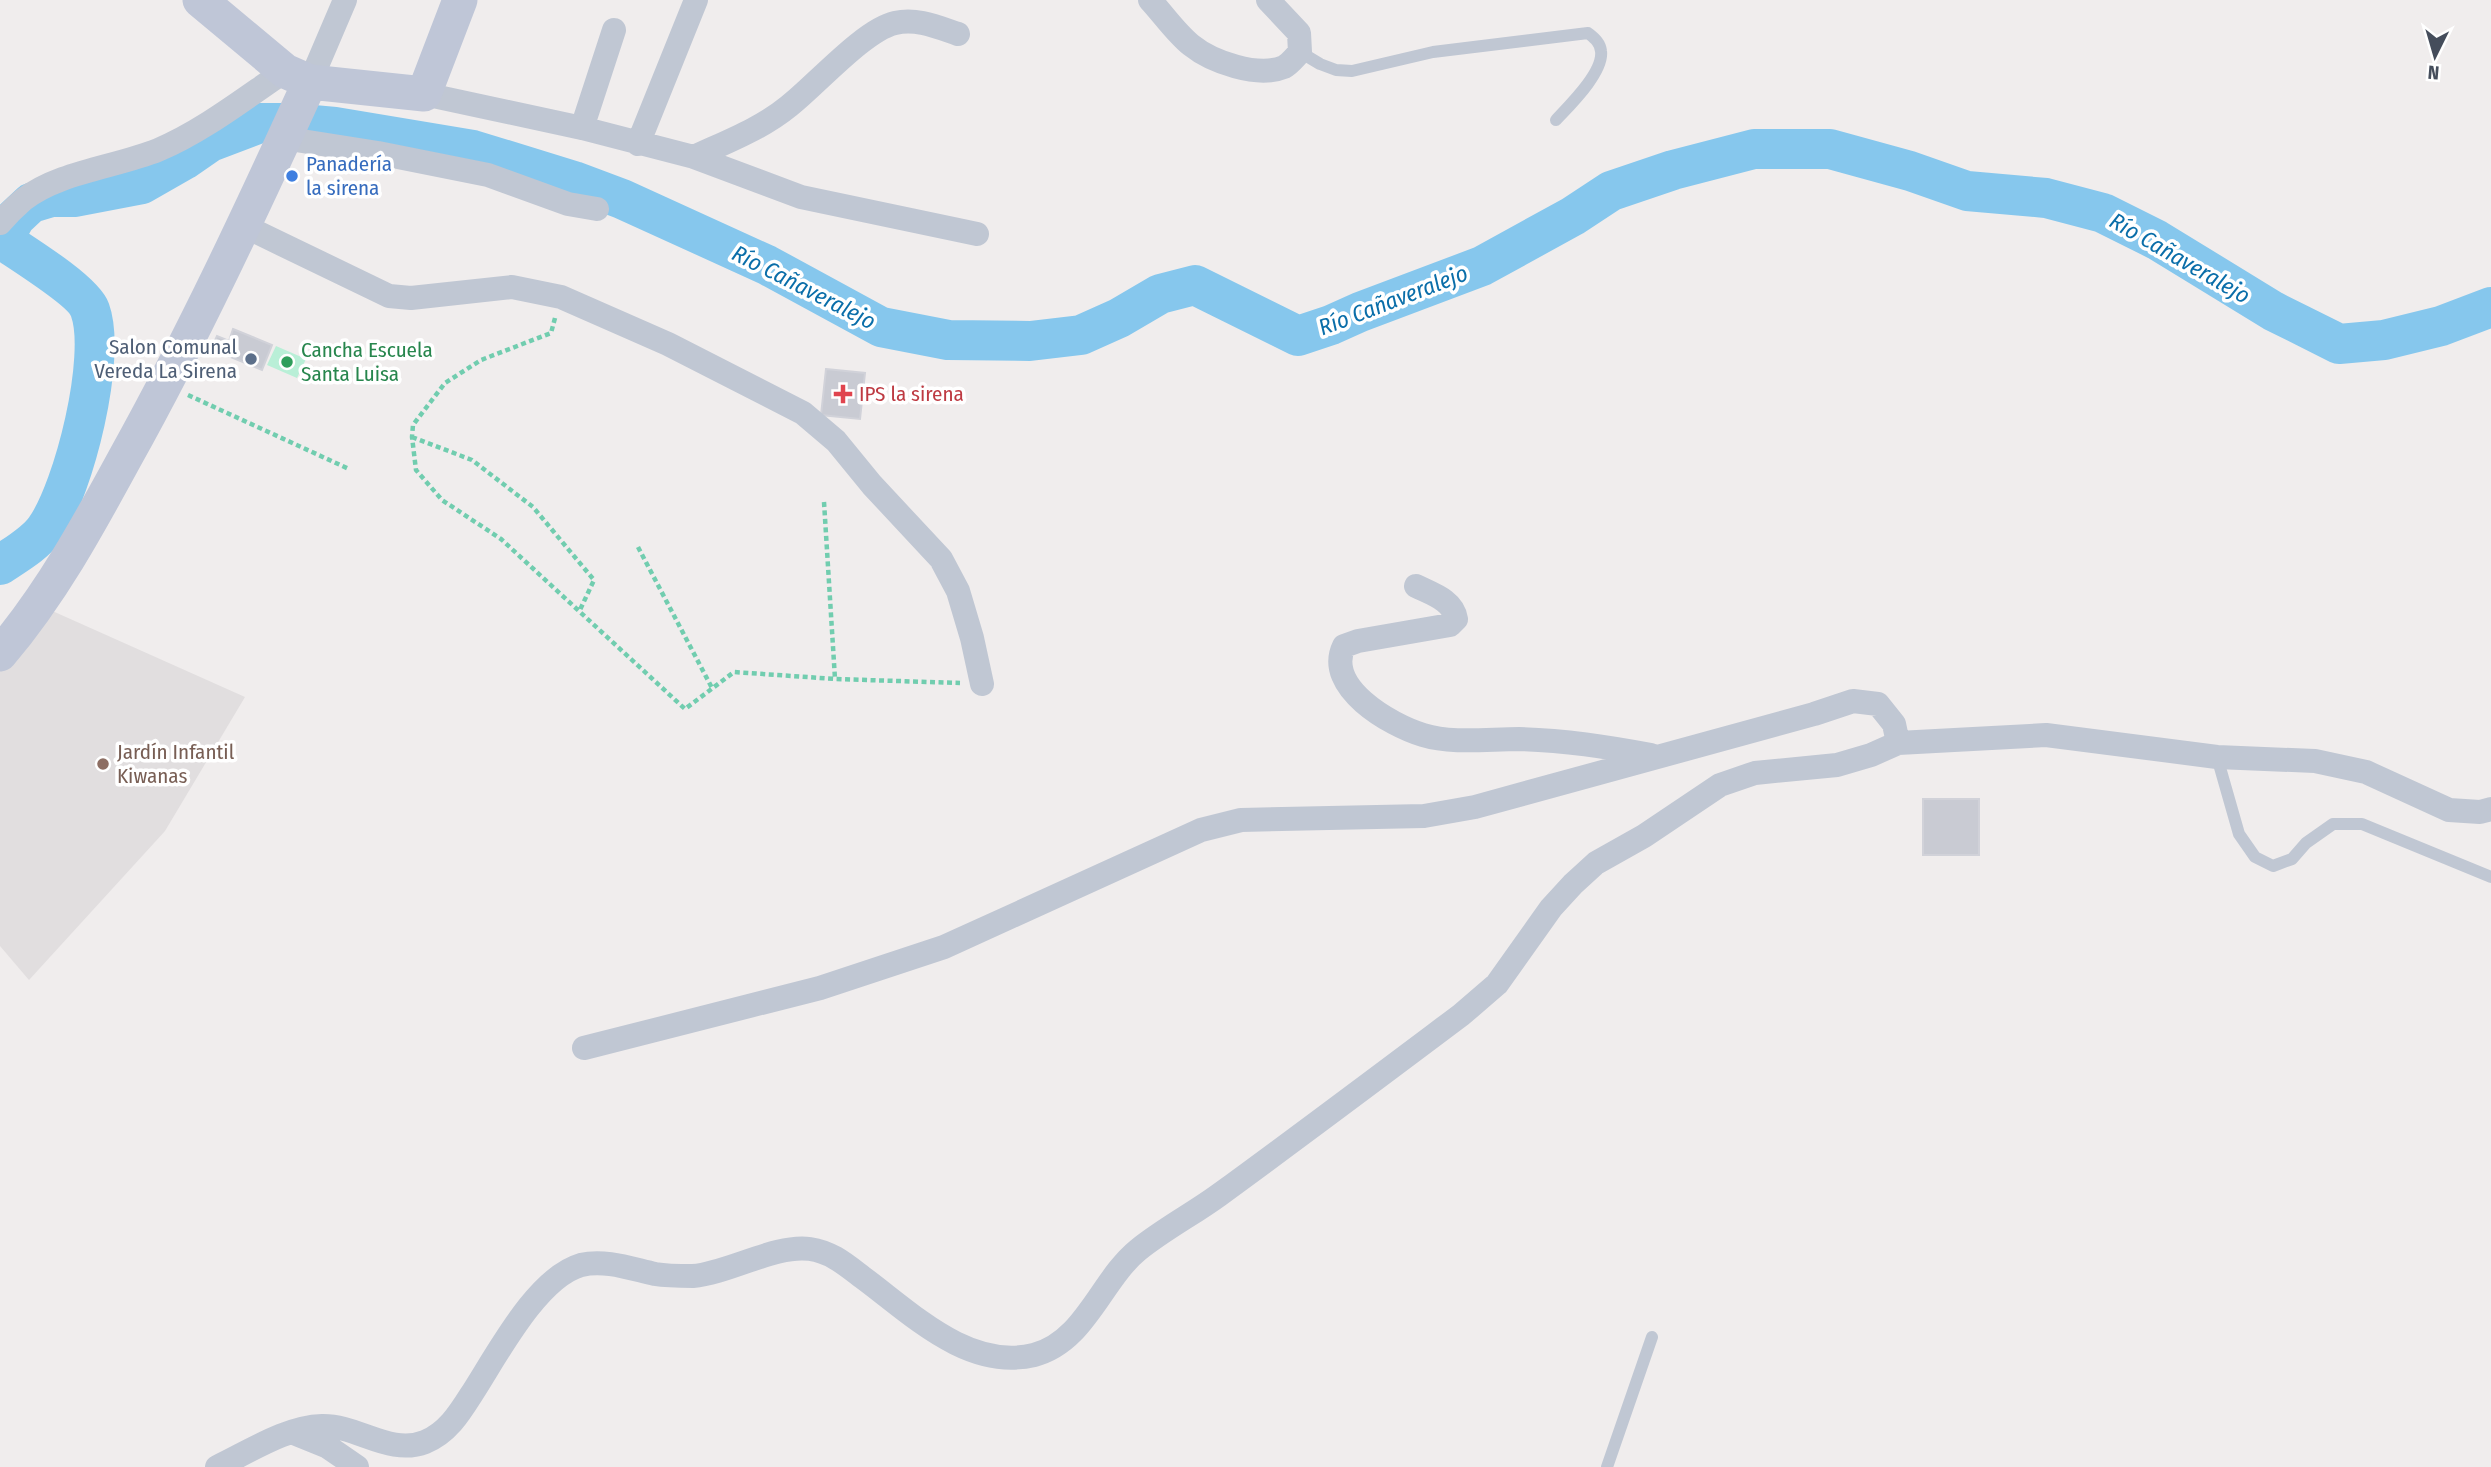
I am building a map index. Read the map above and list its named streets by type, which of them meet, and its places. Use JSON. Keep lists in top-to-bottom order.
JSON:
{
  "water": ["Río Cañaveralejo"],
  "places": {
    "other": [
      "Panadería la sirena",
      "Salon Comunal Vereda La Sirena",
      "Cancha Escuela Santa Luisa",
      "Jardín Infantil Kiwanas"
    ],
    "health": ["IPS la sirena"]
  },
  "north": "bottom"
}
